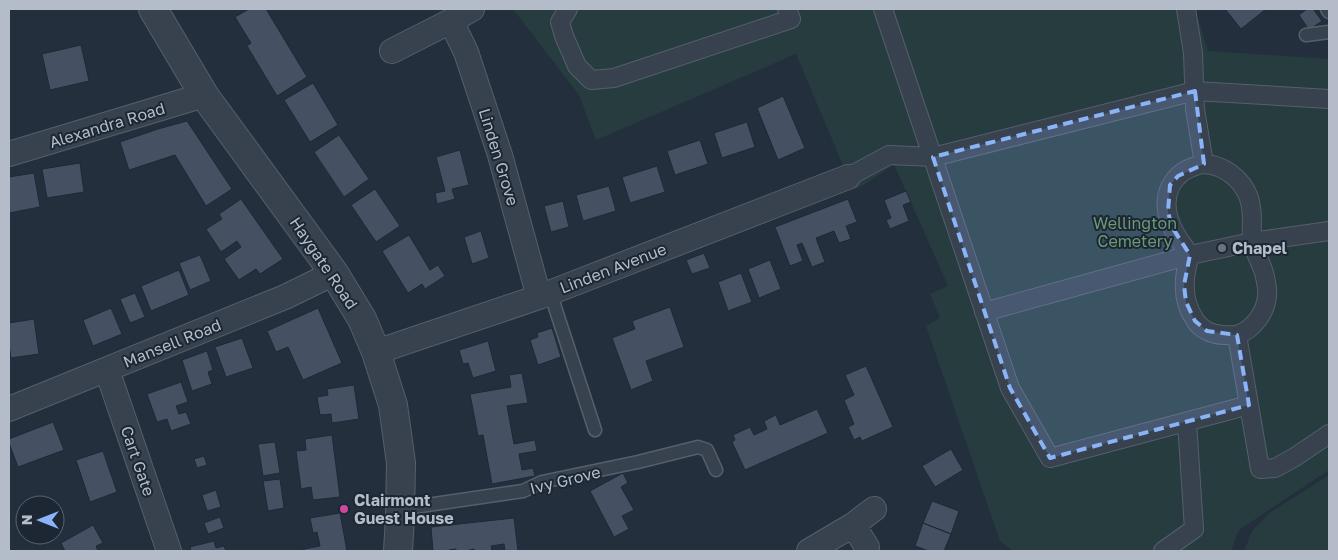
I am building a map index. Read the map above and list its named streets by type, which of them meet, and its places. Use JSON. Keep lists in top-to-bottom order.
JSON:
{
  "streets": {
    "street": [
      "Alexandra Road",
      "Linden Grove",
      "Haygate Road",
      "Linden Avenue",
      "Mansell Road",
      "Cart Gate"
    ],
    "lane": ["Ivy Grove"]
  },
  "crossings": [
    ["Alexandra Road", "Haygate Road"],
    ["Linden Grove", "Linden Avenue"],
    ["Haygate Road", "Linden Avenue"],
    ["Haygate Road", "Mansell Road"],
    ["Haygate Road", "Ivy Grove"],
    ["Mansell Road", "Cart Gate"]
  ],
  "parks": ["Wellington Cemetery"],
  "places": ["Chapel", "Clairmont Guest House"],
  "north": "left"
}
